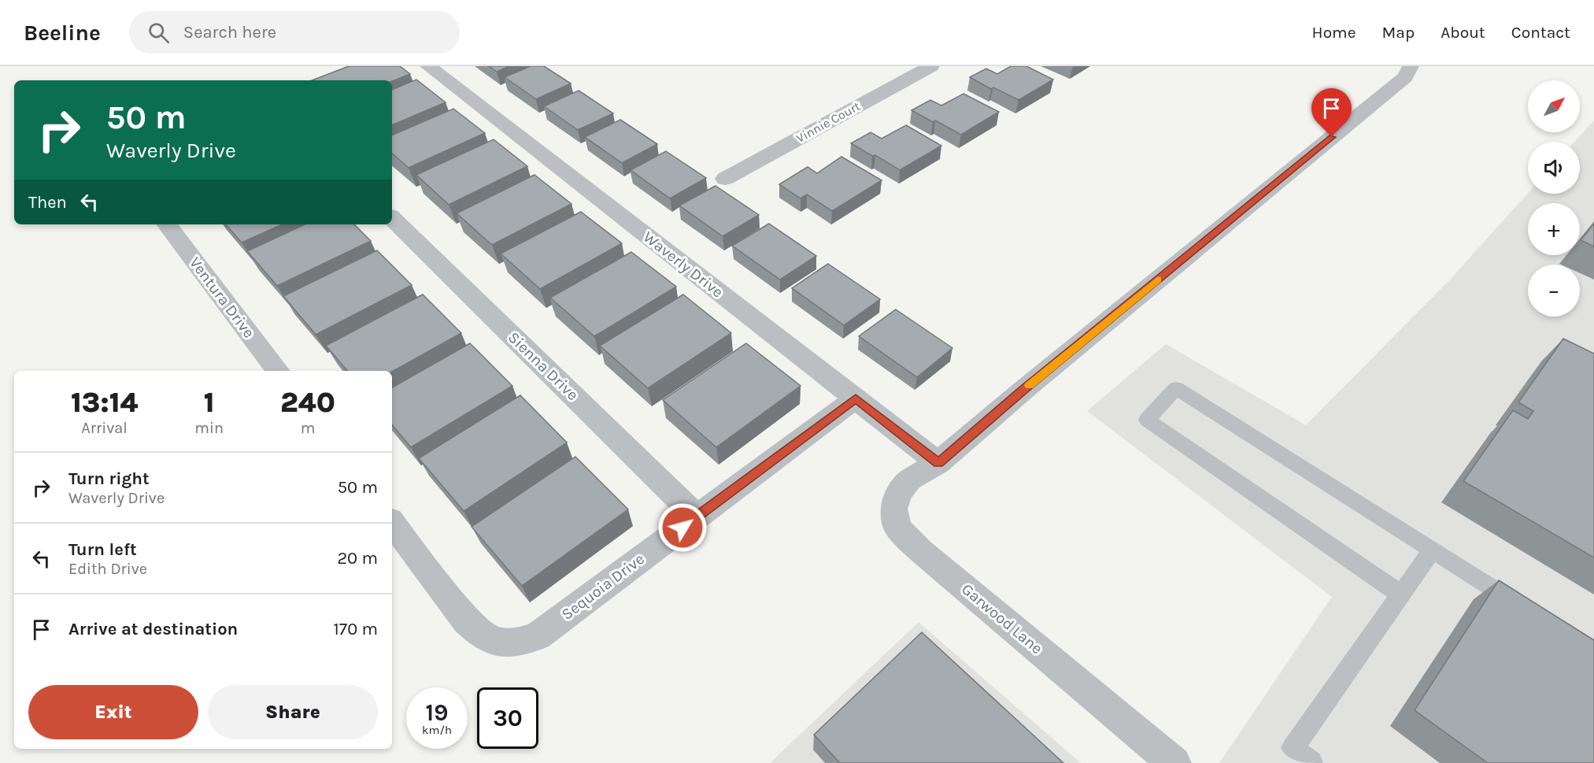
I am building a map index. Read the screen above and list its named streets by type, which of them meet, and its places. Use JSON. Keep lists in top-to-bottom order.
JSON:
{
  "streets": {
    "street": [
      "Vinnie Court",
      "Waverly Drive",
      "Ventura Drive",
      "Sienna Drive",
      "Sequoia Drive",
      "Garwood Lane"
    ]
  },
  "crossings": [
    ["Waverly Drive", "Sequoia Drive"],
    ["Waverly Drive", "Garwood Lane"],
    ["Sienna Drive", "Sequoia Drive"]
  ],
  "north": "top right",
  "page": {
    "header": "Beeline",
    "search": "Search here",
    "nav": [
      "Home",
      "Map",
      "About",
      "Contact"
    ],
    "map_buttons": ["+", "−"],
    "turn": ["50 m", "Waverly Drive"],
    "then": "Then",
    "eta": [
      "13:14",
      "Arrival",
      "1",
      "min",
      "240",
      "m"
    ],
    "list": [
      {
        "name": "Turn right",
        "note": "Waverly Drive",
        "value": "50 m"
      },
      {
        "name": "Turn left",
        "note": "Edith Drive",
        "value": "20 m"
      },
      {
        "name": "Arrive at destination",
        "value": "170 m"
      }
    ],
    "buttons": ["Exit", "Share"],
    "speed": "19 km/h",
    "limit": "30"
  }
}
